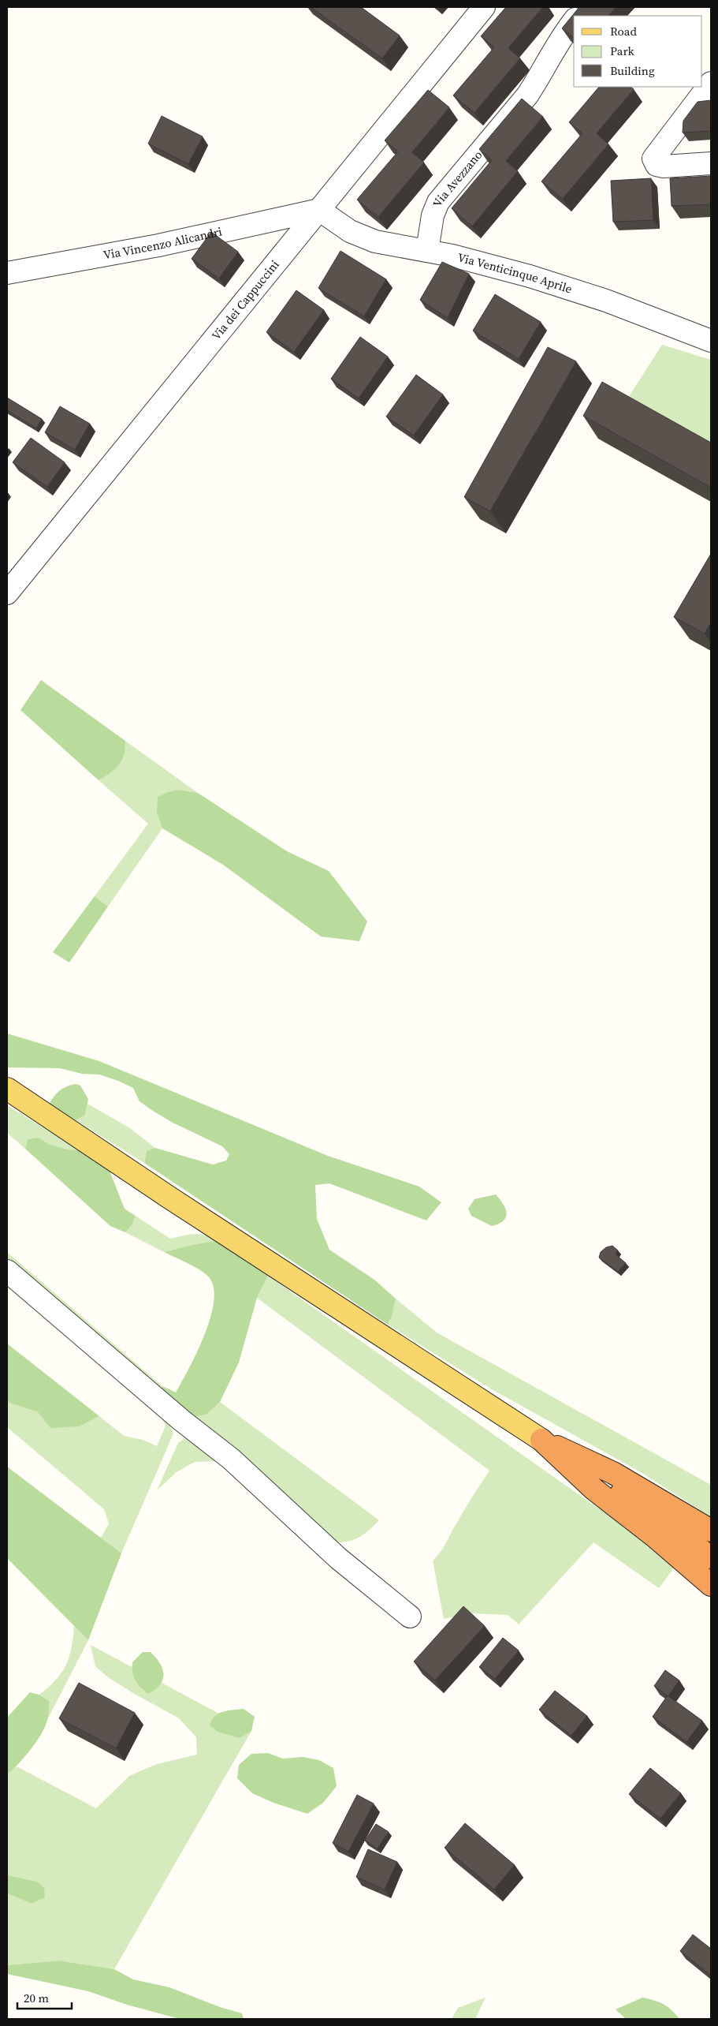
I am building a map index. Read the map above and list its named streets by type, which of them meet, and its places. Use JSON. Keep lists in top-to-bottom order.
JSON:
{
  "streets": {
    "street": [
      "Via Avezzano",
      "Via Vincenzo Alicandri",
      "Via Venticinque Aprile",
      "Via dei Cappuccini"
    ]
  },
  "crossings": [
    ["Via Avezzano", "Via Venticinque Aprile"],
    ["Via Vincenzo Alicandri", "Via Venticinque Aprile"],
    ["Via Vincenzo Alicandri", "Via dei Cappuccini"],
    ["Via Venticinque Aprile", "Via dei Cappuccini"]
  ],
  "legend": ["Road", "Park", "Building"],
  "scale_bar": "20 m"
}
